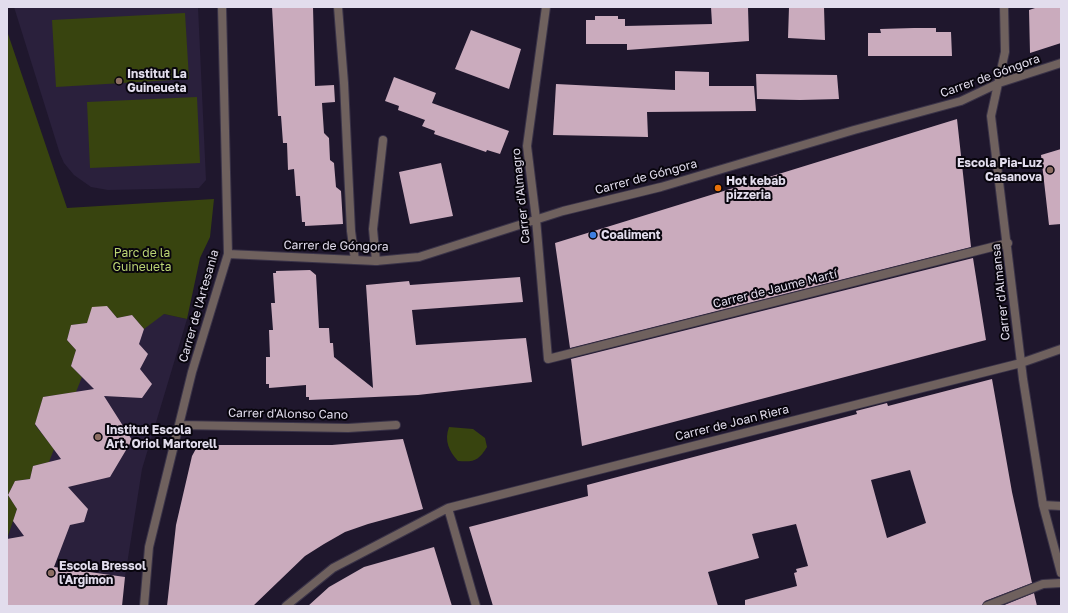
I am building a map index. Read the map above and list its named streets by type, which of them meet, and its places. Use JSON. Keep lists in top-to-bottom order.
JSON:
{
  "streets": {
    "street": [
      "Carrer de Góngora",
      "Carrer d'Almagro",
      "Carrer de Jaume Martí",
      "Carrer d'Almansa",
      "Carrer de l'Artesania",
      "Carrer d'Alonso Cano",
      "Carrer de Joan Riera"
    ]
  },
  "crossings": [
    ["Carrer de Góngora", "Carrer d'Almagro"],
    ["Carrer de Góngora", "Carrer d'Almansa"],
    ["Carrer de Góngora", "Carrer de l'Artesania"],
    ["Carrer d'Almagro", "Carrer de Jaume Martí"],
    ["Carrer de Jaume Martí", "Carrer d'Almansa"],
    ["Carrer d'Almansa", "Carrer de Joan Riera"],
    ["Carrer de l'Artesania", "Carrer d'Alonso Cano"]
  ],
  "parks": ["Parc de la Guineueta"],
  "places": [
    "Institut La Guineueta",
    "Escola Pia-Luz Casanova",
    "Hot kebab pizzeria",
    "Coaliment",
    "Institut Escola Art. Oriol Martorell",
    "Escola Bressol l'Argimon"
  ]
}
